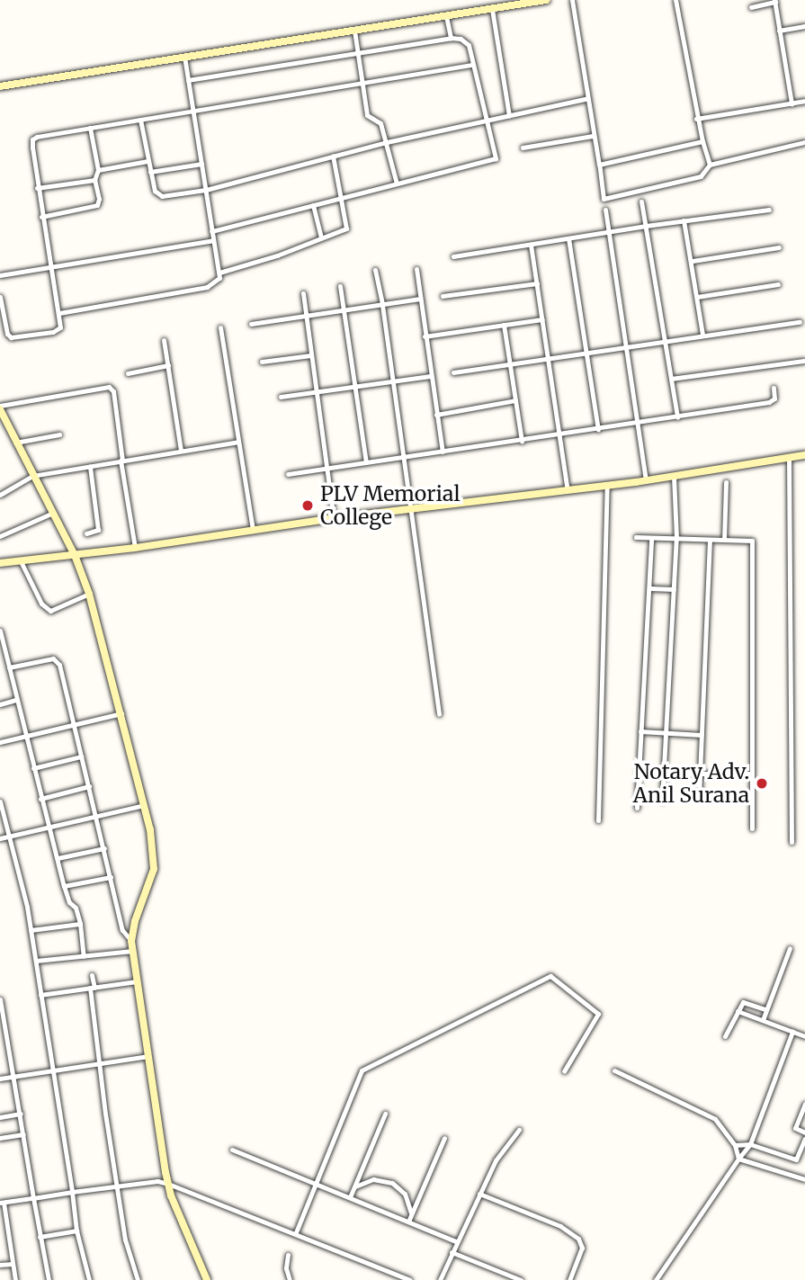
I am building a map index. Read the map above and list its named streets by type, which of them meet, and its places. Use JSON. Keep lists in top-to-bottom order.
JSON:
{
  "places": ["PLV Memorial College", "Notary Adv. Anil Surana"]
}
